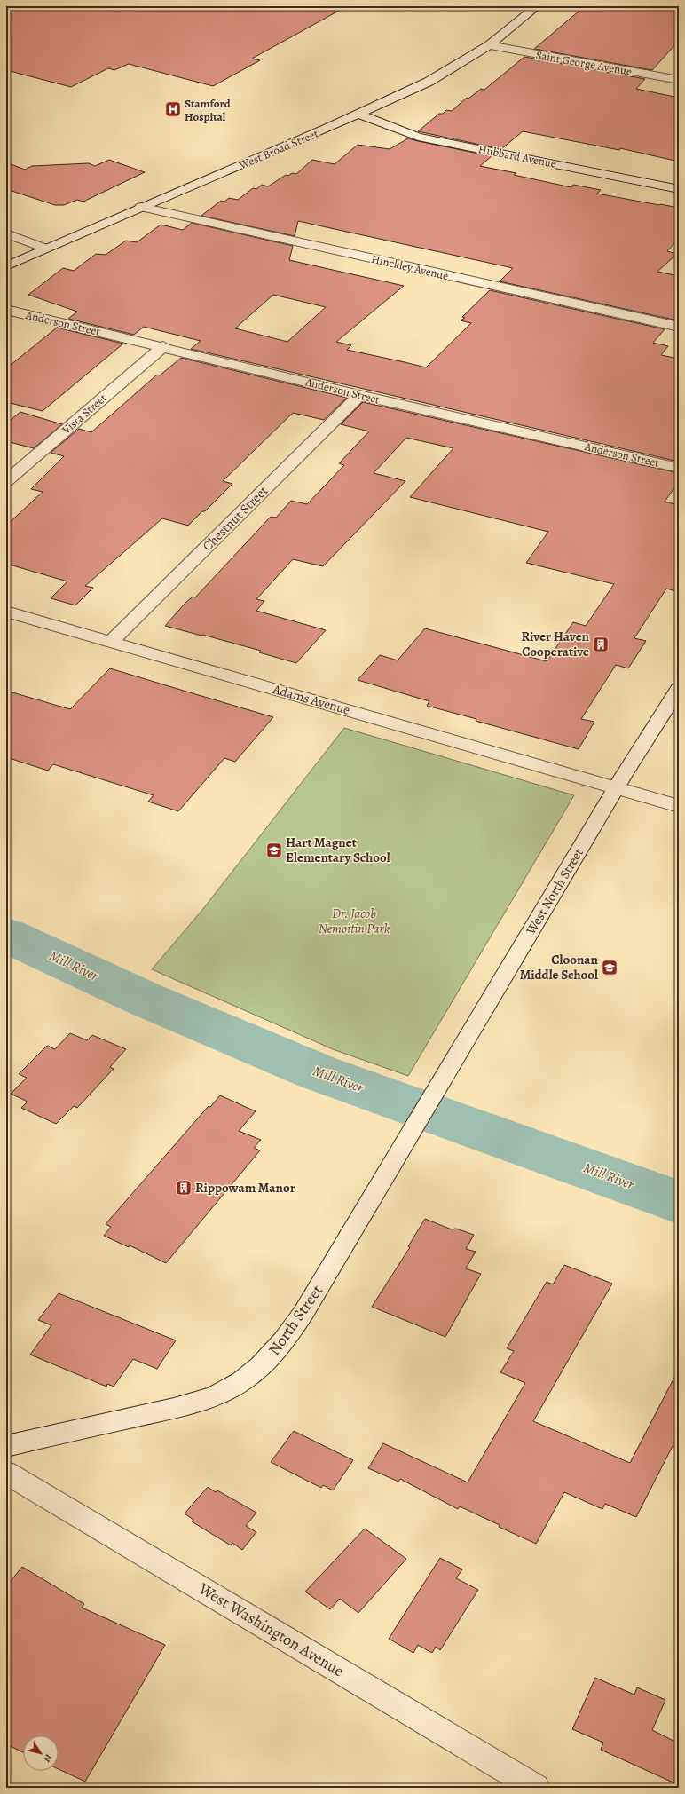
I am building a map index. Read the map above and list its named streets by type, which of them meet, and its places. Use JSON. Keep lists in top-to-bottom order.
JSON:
{
  "streets": {
    "street": [
      "Saint George Avenue",
      "West Broad Street",
      "Hubbard Avenue",
      "Hinckley Avenue",
      "Anderson Street",
      "Vista Street",
      "Chestnut Street",
      "Adams Avenue",
      "West North Street",
      "North Street",
      "West Washington Avenue"
    ]
  },
  "crossings": [
    ["Saint George Avenue", "West Broad Street"],
    ["West Broad Street", "Hubbard Avenue"],
    ["West Broad Street", "Hinckley Avenue"],
    ["Anderson Street", "Vista Street"],
    ["Anderson Street", "Chestnut Street"],
    ["Chestnut Street", "Adams Avenue"],
    ["Adams Avenue", "West North Street"],
    ["West North Street", "North Street"]
  ],
  "water": ["Mill River"],
  "parks": ["Dr. Jacob Nemoitin Park"],
  "places": {
    "hospital": ["Stamford Hospital"],
    "building": ["River Haven Cooperative", "Rippowam Manor"],
    "school or university": ["Hart Magnet Elementary School", "Cloonan Middle School"]
  },
  "north": "bottom right"
}
